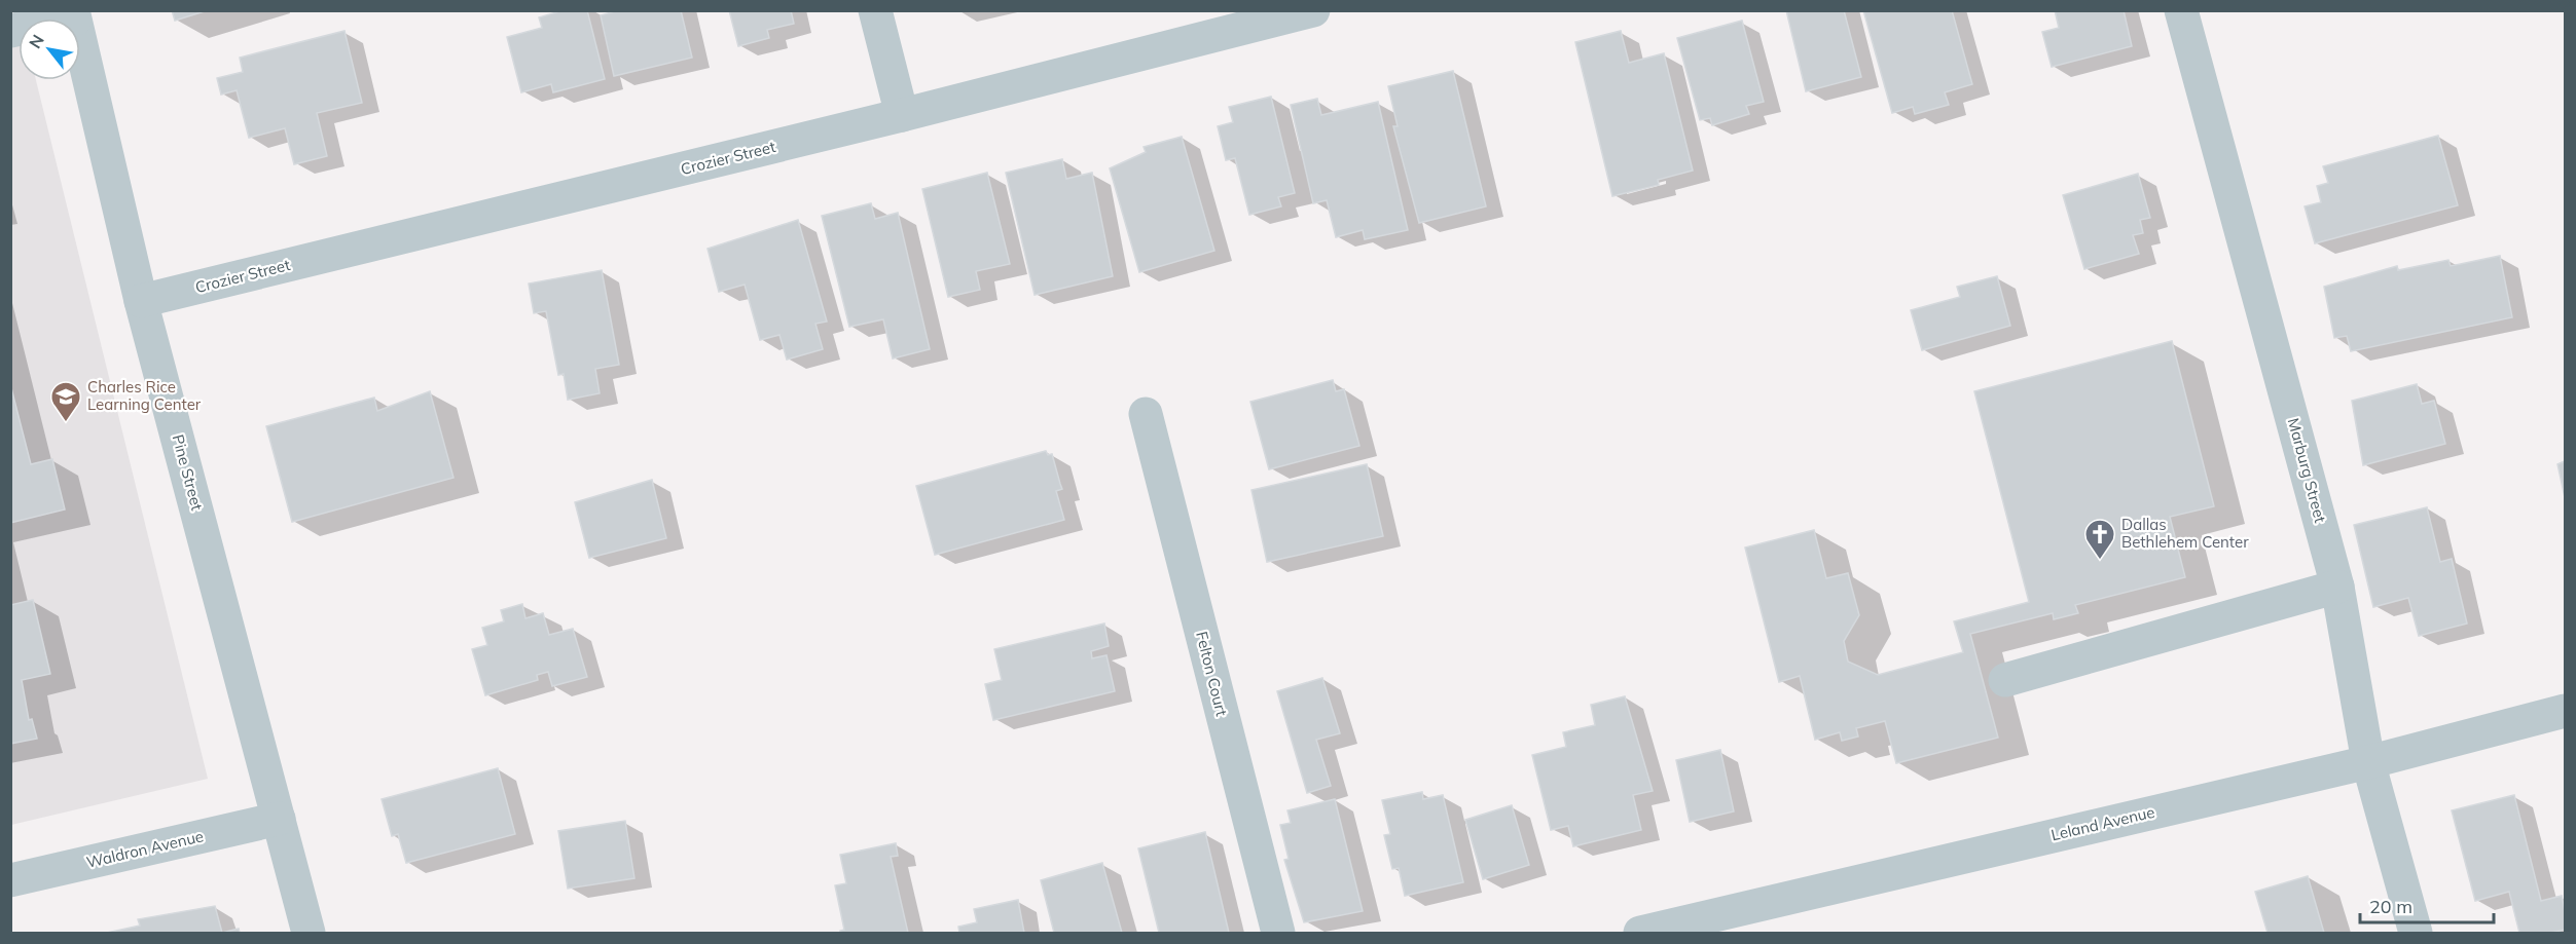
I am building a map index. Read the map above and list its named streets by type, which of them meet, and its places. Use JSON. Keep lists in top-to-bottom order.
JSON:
{
  "streets": {
    "street": [
      "Crozier Street",
      "Marburg Street",
      "Pine Street",
      "Felton Court",
      "Leland Avenue",
      "Waldron Avenue"
    ]
  },
  "crossings": [
    ["Crozier Street", "Pine Street"],
    ["Marburg Street", "Leland Avenue"],
    ["Pine Street", "Waldron Avenue"]
  ],
  "places": {
    "school or university": ["Charles Rice Learning Center"],
    "church": ["Dallas Bethlehem Center"]
  },
  "scale_bar": "20 m",
  "north": "top left"
}
